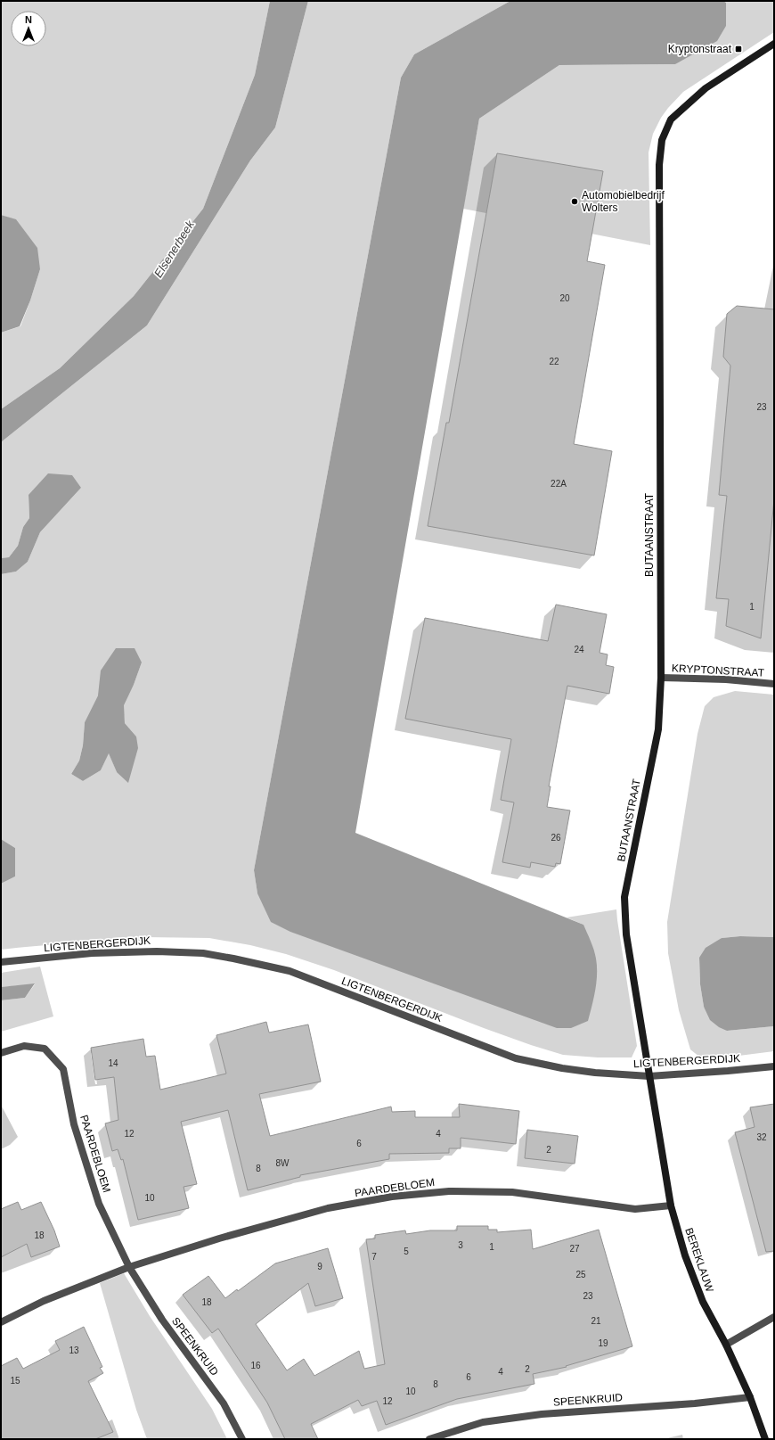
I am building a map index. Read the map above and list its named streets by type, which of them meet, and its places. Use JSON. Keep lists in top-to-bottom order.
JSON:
{
  "streets": {
    "street": [
      "BUTAANSTRAAT",
      "KRYPTONSTRAAT",
      "LIGTENBERGERDIJK",
      "PAARDEBLOEM",
      "BEREKLAUW",
      "SPEENKRUID"
    ]
  },
  "crossings": [
    ["BUTAANSTRAAT", "KRYPTONSTRAAT"],
    ["BUTAANSTRAAT", "LIGTENBERGERDIJK"],
    ["BUTAANSTRAAT", "BEREKLAUW"],
    ["LIGTENBERGERDIJK", "BEREKLAUW"],
    ["PAARDEBLOEM", "BEREKLAUW"],
    ["PAARDEBLOEM", "SPEENKRUID"],
    ["BEREKLAUW", "SPEENKRUID"]
  ],
  "water": ["Elsenerbeek"],
  "places": {
    "transit": ["Kryptonstraat"],
    "other": ["Automobielbedrijf Wolters"]
  },
  "house_numbers": [
    "20",
    "22",
    "23",
    "22A",
    "1",
    "24",
    "26",
    "14",
    "12",
    "4",
    "32",
    "6",
    "2",
    "8W",
    "8",
    "10",
    "18",
    "3",
    "1",
    "27",
    "5",
    "7",
    "9",
    "25",
    "23",
    "18",
    "21",
    "19",
    "13",
    "16",
    "2",
    "4",
    "6",
    "15",
    "8",
    "10",
    "12"
  ],
  "north": "top"
}
